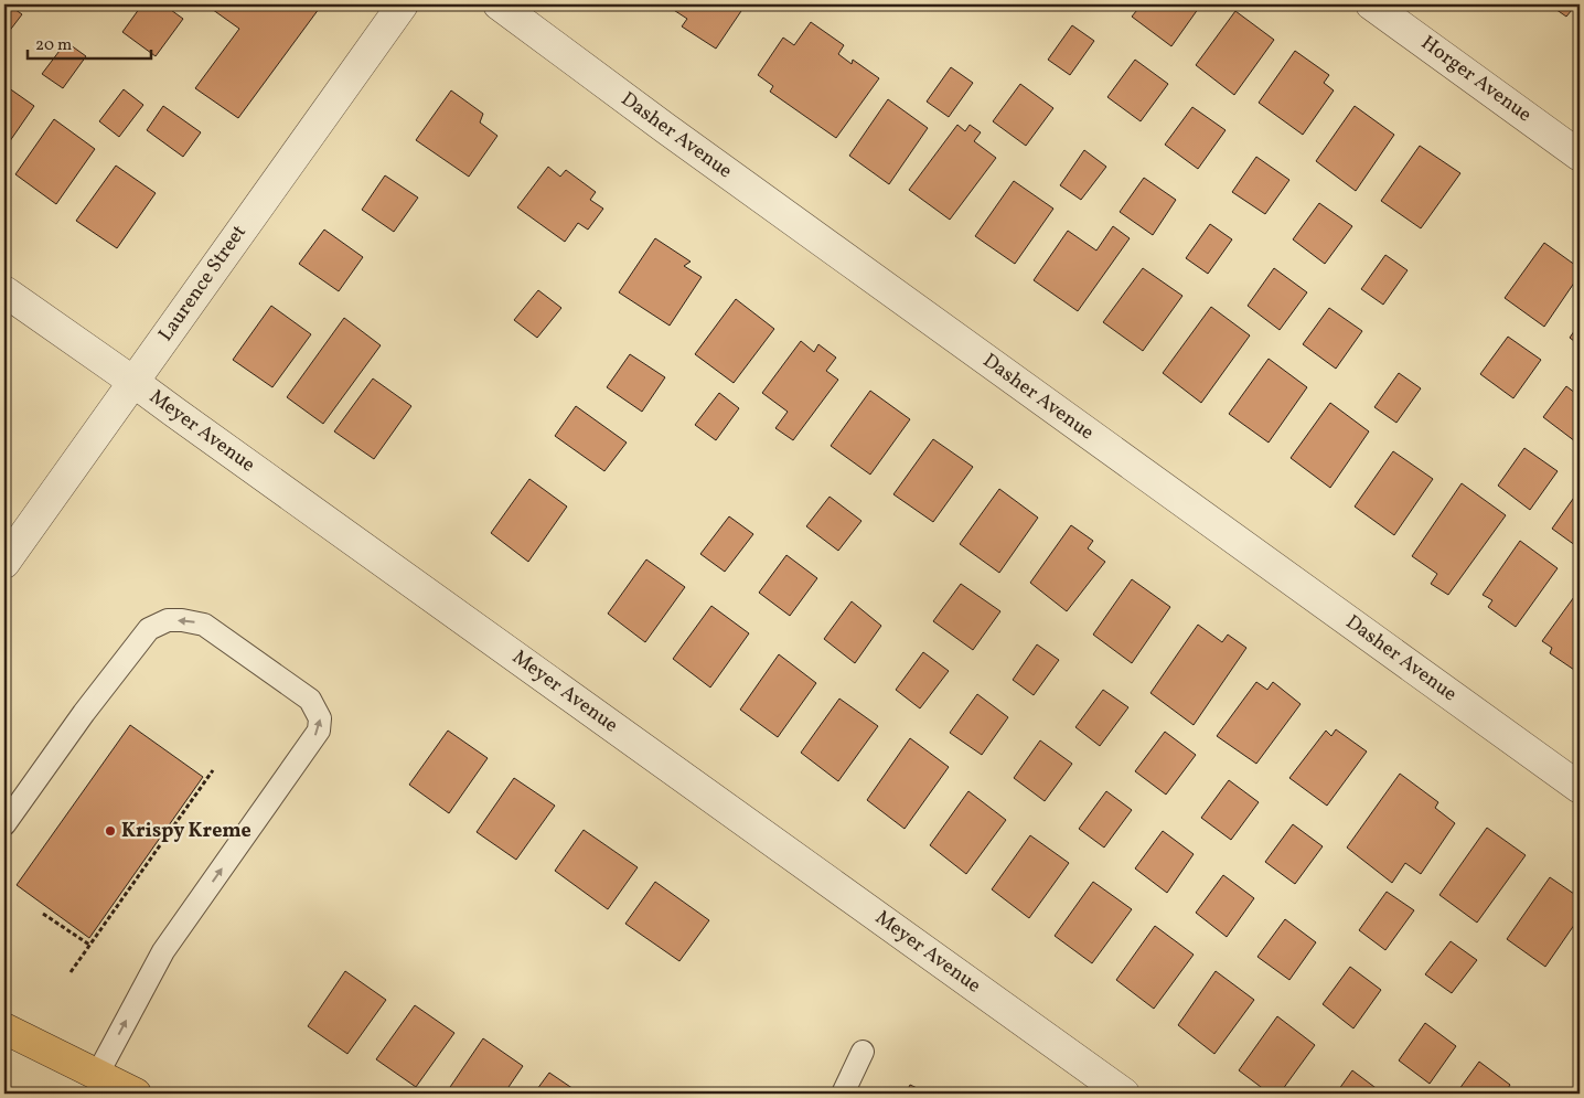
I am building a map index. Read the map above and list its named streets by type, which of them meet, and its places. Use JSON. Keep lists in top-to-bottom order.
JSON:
{
  "streets": {
    "street": [
      "Horger Avenue",
      "Dasher Avenue",
      "Laurence Street",
      "Meyer Avenue"
    ]
  },
  "crossings": [
    ["Laurence Street", "Meyer Avenue"]
  ],
  "places": ["Krispy Kreme"],
  "scale_bar": "20 m"
}
